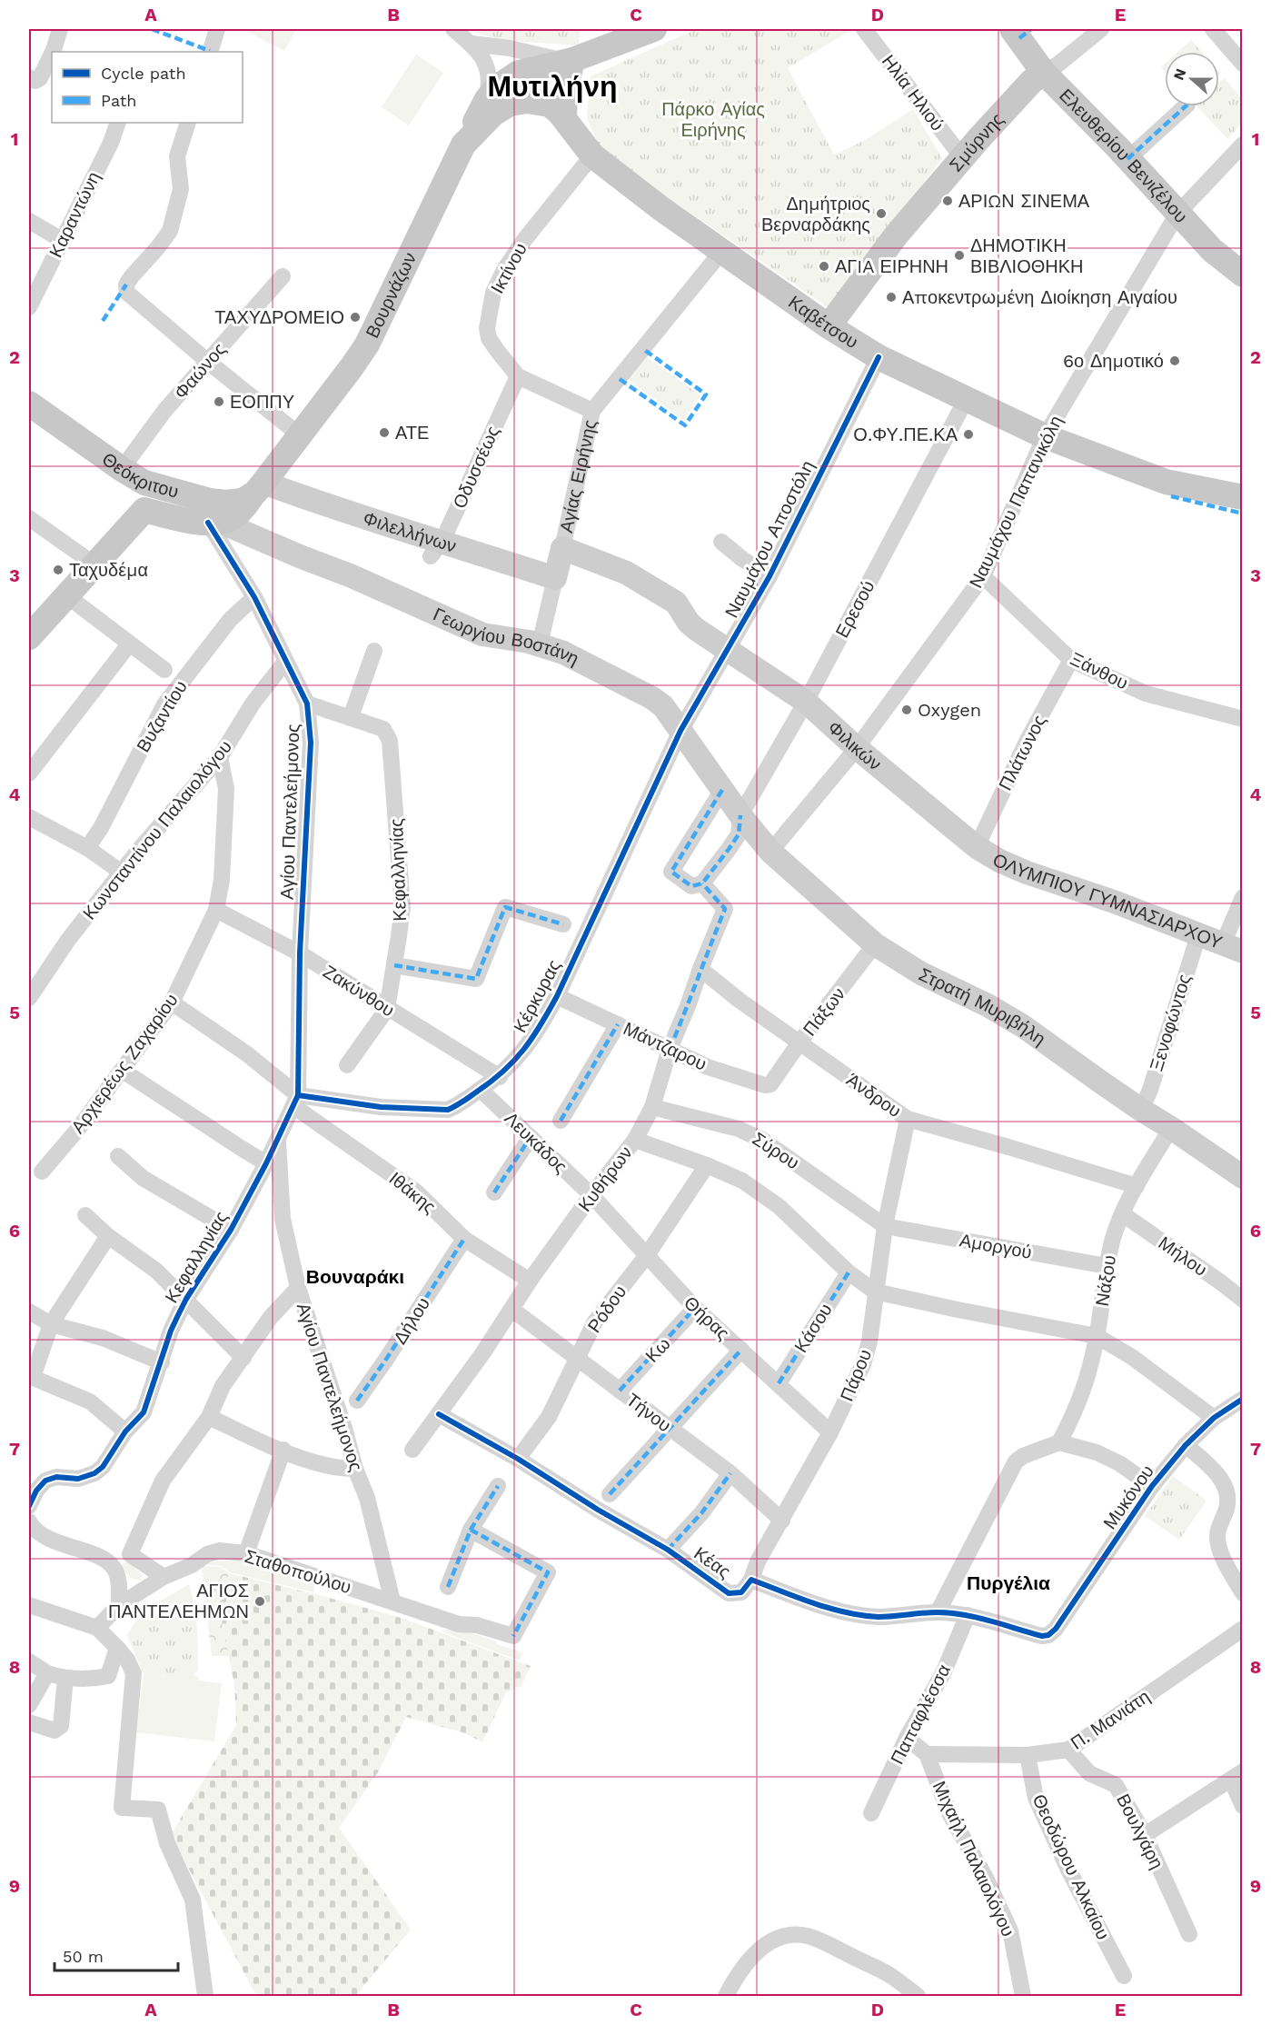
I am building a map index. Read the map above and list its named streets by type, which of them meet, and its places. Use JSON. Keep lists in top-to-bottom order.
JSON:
{
  "streets": {
    "main road": [
      "Σμύρνης",
      "Ελευθερίου Βενιζέλου",
      "Βουρνάζων",
      "Καβέτσου",
      "Θεόκριτου",
      "Αγίας Ειρήνης",
      "Φιλελλήνων",
      "Γεωργίου Βοστάνη",
      "Φιλικών",
      "ΟΛΥΜΠΙΟΥ ΓΥΜΝΑΣΙΑΡΧΟΥ",
      "Στρατή Μυριβήλη"
    ],
    "street": [
      "Ηλία Ηλιού",
      "Καραντώνη",
      "Ικτίνου",
      "Φαώνος",
      "Οδυσσέως",
      "Ναυμάχου Παπανικόλη",
      "Ναυμάχου Αποστόλη",
      "Ερεσού",
      "Ξάνθου",
      "Βυζαντίου",
      "Πλάτωνος",
      "Αγίου Παντελεήμονος",
      "Κωνσταντίνου Παλαιολόγου",
      "Κεφαλληνίας",
      "Ζακύνθου",
      "Κέρκυρας",
      "Πάξων",
      "Ξενοφώντος",
      "Μάντζαρου",
      "Αρχιερέως Ζαχαρίου",
      "Άνδρου",
      "Λευκάδος",
      "Σύρου",
      "Κυθήρων",
      "Ιθάκης",
      "Αμοργού",
      "Μήλου",
      "Νάξου",
      "Ρόδου",
      "Θήρας",
      "Δήλου",
      "Κάσου",
      "Κω",
      "Πάρου",
      "Τήνου",
      "Μυκόνου",
      "Κέας",
      "Σταθοπούλου",
      "Παπαφλέσσα",
      "Π. Μανιάτη",
      "Βουλγάρη",
      "Μιχαήλ Παλαιολόγου",
      "Θεοδώρου Αλκαίου"
    ]
  },
  "crossings": [
    ["Ηλία Ηλιού", "Σμύρνης"],
    ["Σμύρνης", "Ελευθερίου Βενιζέλου"],
    ["Σμύρνης", "Καβέτσου"],
    ["Ελευθερίου Βενιζέλου", "Ναυμάχου Παπανικόλη"],
    ["Ικτίνου", "Καβέτσου"],
    ["Ικτίνου", "Οδυσσέως"],
    ["Ικτίνου", "Αγίας Ειρήνης"],
    ["Βουρνάζων", "Καβέτσου"],
    ["Βουρνάζων", "Θεόκριτου"],
    ["Βουρνάζων", "Φιλελλήνων"],
    ["Βουρνάζων", "Γεωργίου Βοστάνη"],
    ["Βουρνάζων", "Αγίου Παντελεήμονος"],
    ["Καβέτσου", "Αγίας Ειρήνης"],
    ["Καβέτσου", "Ναυμάχου Παπανικόλη"],
    ["Καβέτσου", "Ναυμάχου Αποστόλη"],
    ["Καβέτσου", "Ερεσού"],
    ["Φαώνος", "Θεόκριτου"],
    ["Οδυσσέως", "Φιλελλήνων"],
    ["Θεόκριτου", "Φιλελλήνων"],
    ["Αγίας Ειρήνης", "Φιλελλήνων"],
    ["Αγίας Ειρήνης", "Γεωργίου Βοστάνη"],
    ["Ναυμάχου Παπανικόλη", "Ξάνθου"],
    ["Ναυμάχου Παπανικόλη", "Φιλικών"],
    ["Ναυμάχου Παπανικόλη", "Στρατή Μυριβήλη"],
    ["Ναυμάχου Αποστόλη", "Γεωργίου Βοστάνη"],
    ["Ναυμάχου Αποστόλη", "Φιλικών"],
    ["Ναυμάχου Αποστόλη", "Κέρκυρας"],
    ["Ερεσού", "Γεωργίου Βοστάνη"],
    ["Ερεσού", "Φιλικών"],
    ["Ερεσού", "Στρατή Μυριβήλη"],
    ["Ερεσού", "Κυθήρων"],
    ["Γεωργίου Βοστάνη", "Αγίου Παντελεήμονος"],
    ["Γεωργίου Βοστάνη", "Κέρκυρας"],
    ["Γεωργίου Βοστάνη", "Στρατή Μυριβήλη"],
    ["Ξάνθου", "Πλάτωνος"],
    ["Βυζαντίου", "Αγίου Παντελεήμονος"],
    ["Φιλικών", "Πλάτωνος"],
    ["Φιλικών", "ΟΛΥΜΠΙΟΥ ΓΥΜΝΑΣΙΑΡΧΟΥ"],
    ["Πλάτωνος", "ΟΛΥΜΠΙΟΥ ΓΥΜΝΑΣΙΑΡΧΟΥ"],
    ["Αγίου Παντελεήμονος", "Κωνσταντίνου Παλαιολόγου"],
    ["Αγίου Παντελεήμονος", "Κεφαλληνίας"],
    ["Αγίου Παντελεήμονος", "Ζακύνθου"],
    ["Αγίου Παντελεήμονος", "Κέρκυρας"],
    ["Αγίου Παντελεήμονος", "Ιθάκης"],
    ["Αγίου Παντελεήμονος", "Σταθοπούλου"],
    ["Κωνσταντίνου Παλαιολόγου", "Αρχιερέως Ζαχαρίου"],
    ["Κεφαλληνίας", "Ζακύνθου"],
    ["Κεφαλληνίας", "Κέρκυρας"],
    ["Κεφαλληνίας", "Ιθάκης"],
    ["ΟΛΥΜΠΙΟΥ ΓΥΜΝΑΣΙΑΡΧΟΥ", "Ξενοφώντος"],
    ["Ζακύνθου", "Κέρκυρας"],
    ["Ζακύνθου", "Αρχιερέως Ζαχαρίου"],
    ["Κέρκυρας", "Μάντζαρου"],
    ["Κέρκυρας", "Λευκάδος"],
    ["Κέρκυρας", "Ιθάκης"],
    ["Στρατή Μυριβήλη", "Πάξων"],
    ["Στρατή Μυριβήλη", "Ξενοφώντος"],
    ["Στρατή Μυριβήλη", "Νάξου"],
    ["Πάξων", "Μάντζαρου"],
    ["Πάξων", "Άνδρου"],
    ["Μάντζαρου", "Κυθήρων"],
    ["Αρχιερέως Ζαχαρίου", "Ιθάκης"],
    ["Άνδρου", "Κυθήρων"],
    ["Άνδρου", "Νάξου"],
    ["Άνδρου", "Πάρου"],
    ["Λευκάδος", "Κυθήρων"],
    ["Λευκάδος", "Θήρας"],
    ["Σύρου", "Κυθήρων"],
    ["Σύρου", "Αμοργού"],
    ["Σύρου", "Πάρου"],
    ["Κυθήρων", "Ιθάκης"],
    ["Κυθήρων", "Θήρας"],
    ["Κυθήρων", "Τήνου"],
    ["Κυθήρων", "Κέας"],
    ["Ιθάκης", "Δήλου"],
    ["Αμοργού", "Νάξου"],
    ["Αμοργού", "Πάρου"],
    ["Μήλου", "Νάξου"],
    ["Ρόδου", "Θήρας"],
    ["Ρόδου", "Τήνου"],
    ["Ρόδου", "Κέας"],
    ["Θήρας", "Κάσου"],
    ["Θήρας", "Κω"],
    ["Θήρας", "Πάρου"],
    ["Κω", "Τήνου"],
    ["Πάρου", "Τήνου"],
    ["Πάρου", "Κέας"],
    ["Μυκόνου", "Κέας"],
    ["Κέας", "Παπαφλέσσα"],
    ["Παπαφλέσσα", "Μιχαήλ Παλαιολόγου"],
    ["Π. Μανιάτη", "Βουλγάρη"],
    ["Π. Μανιάτη", "Μιχαήλ Παλαιολόγου"],
    ["Π. Μανιάτη", "Θεοδώρου Αλκαίου"]
  ],
  "districts": ["Μυτιλήνη", "Βουναράκι", "Πυργέλια"],
  "parks": ["Πάρκο Αγίας Ειρήνης"],
  "places": [
    "ΑΡΙΩΝ ΣΙΝΕΜΑ",
    "Δημήτριος Βερναρδάκης",
    "ΔΗΜΟΤΙΚΗ ΒΙΒΛΙΟΘΗΚΗ",
    "ΑΓIA ΕΙΡΗΝΗ",
    "Αποκεντρωμένη Διοίκηση Αιγαίου",
    "ΤΑΧΥΔΡΟΜΕΙΟ",
    "6ο Δημοτικό",
    "ΕΟΠΠΥ",
    "ΑΤΕ",
    "Ο.ΦΥ.ΠΕ.ΚΑ",
    "Ταχυδέμα",
    "Oxygen",
    "ΑΓΙΟΣ ΠΑΝΤΕΛΕΗΜΩΝ"
  ],
  "legend": ["Cycle path", "Path"],
  "scale_bar": "50 m",
  "north": "left",
  "grid": {
    "columns": [
      "A",
      "B",
      "C",
      "D",
      "E"
    ],
    "rows": [
      "1",
      "2",
      "3",
      "4",
      "5",
      "6",
      "7",
      "8",
      "9"
    ]
  }
}
